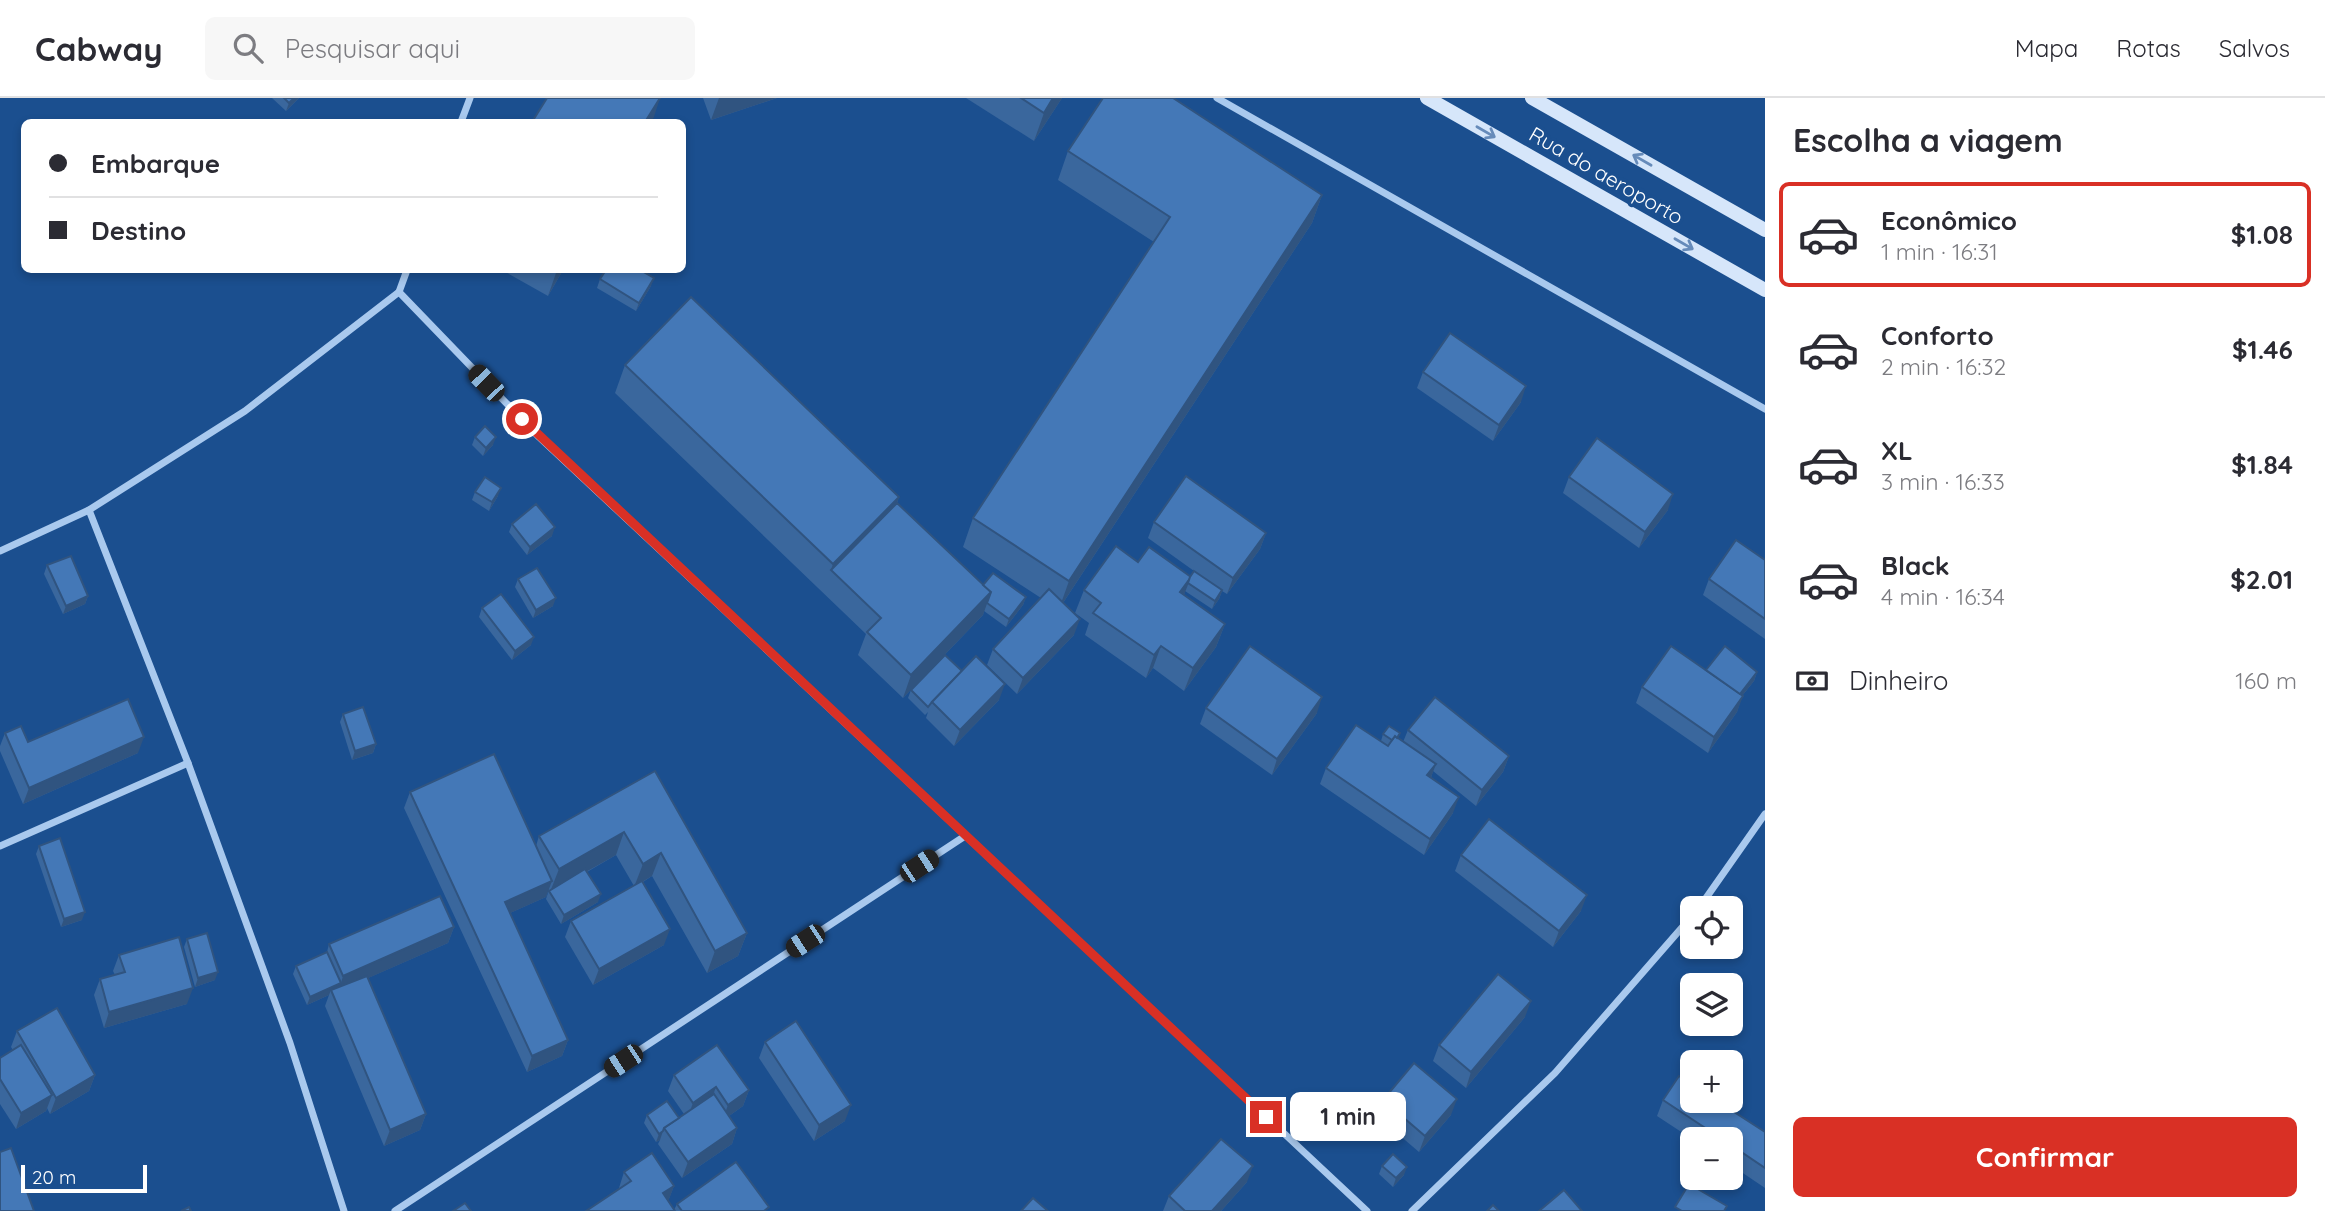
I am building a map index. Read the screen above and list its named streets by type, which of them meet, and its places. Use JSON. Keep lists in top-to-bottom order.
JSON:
{
  "streets": {
    "main road": ["Rua do aeroporto"]
  },
  "scale_bar": "20 m",
  "page": {
    "header": "Cabway",
    "search": "Pesquisar aqui",
    "nav": ["Mapa", "Rotas", "Salvos"],
    "heading": "Escolha a viagem",
    "banner": ["Embarque", "Destino"],
    "list": [
      {
        "name": "Econômico",
        "note": "1 min · 16:31",
        "value": "$1.08"
      },
      {
        "name": "Conforto",
        "note": "2 min · 16:32",
        "value": "$1.46"
      },
      {
        "name": "XL",
        "note": "3 min · 16:33",
        "value": "$1.84"
      },
      {
        "name": "Black",
        "note": "4 min · 16:34",
        "value": "$2.01"
      }
    ],
    "pay": ["Dinheiro", "160 m"],
    "map_buttons": ["+", "−"],
    "bubble": "1 min",
    "buttons": "Confirmar",
    "scale": "20 m"
  }
}
